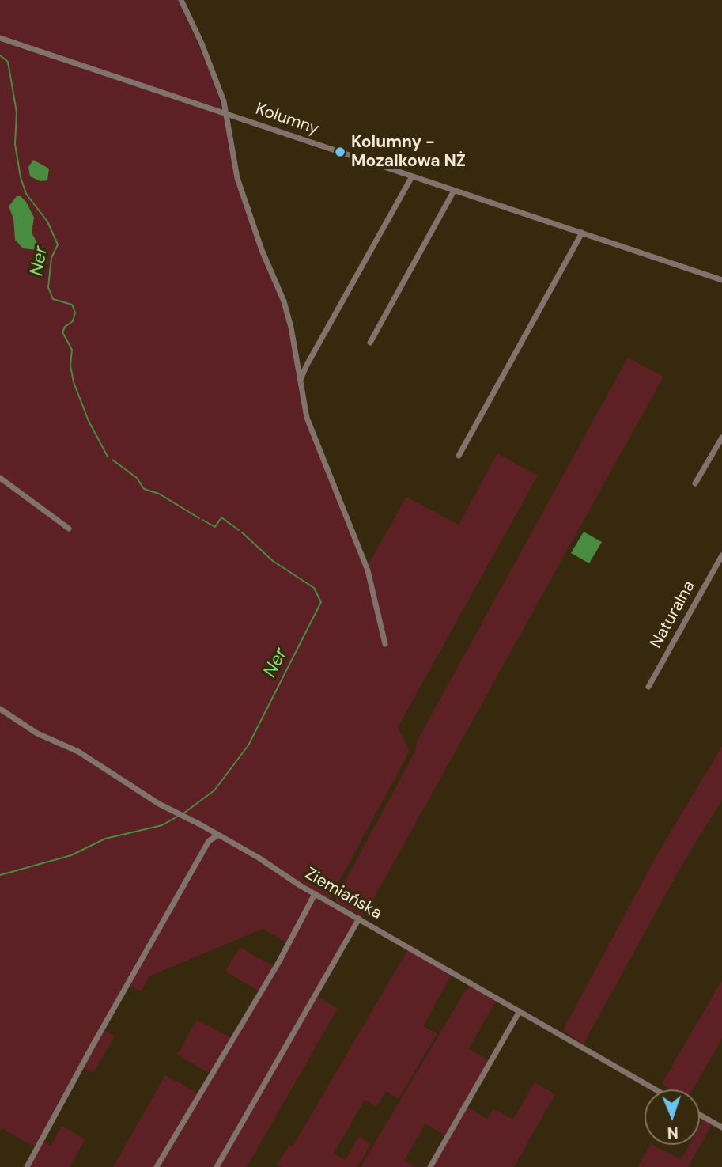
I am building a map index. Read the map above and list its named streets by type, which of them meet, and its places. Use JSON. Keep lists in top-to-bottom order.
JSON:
{
  "streets": {
    "street": ["Kolumny", "Naturalna", "Ziemiańska"]
  },
  "water": ["Ner"],
  "places": ["Kolumny - Mozaikowa NŻ"],
  "north": "bottom"
}
